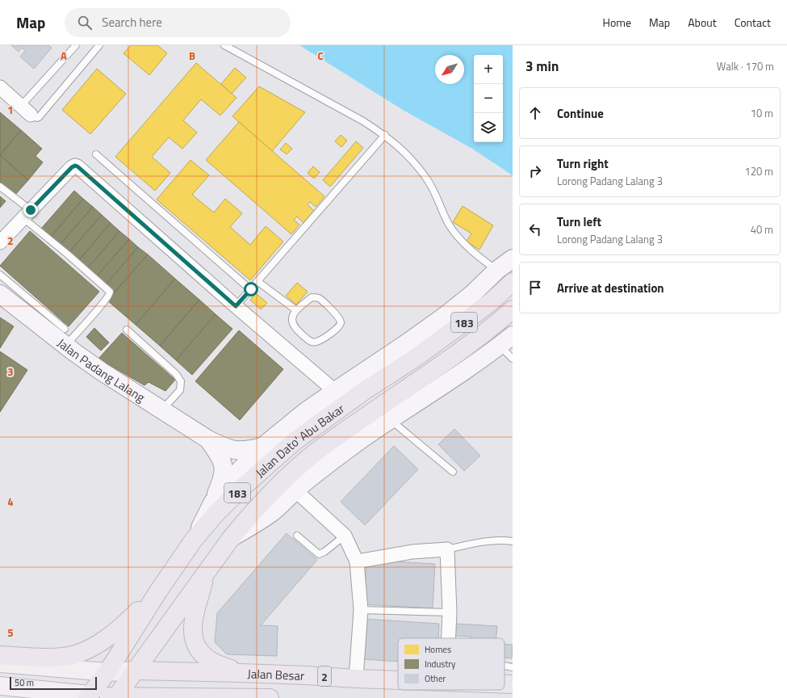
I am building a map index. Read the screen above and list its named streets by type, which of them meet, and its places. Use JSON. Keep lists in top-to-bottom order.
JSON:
{
  "streets": {
    "highway": [
      "183",
      "Jalan Dato' Abu Bakar",
      "Jalan Besar",
      "2"
    ],
    "street": ["Jalan Padang Lalang"]
  },
  "crossings": [
    ["Jalan Dato' Abu Bakar", "Jalan Besar"]
  ],
  "legend": ["Homes", "Industry", "Other"],
  "scale_bar": "50 m",
  "north": "bottom left",
  "page": {
    "header": "Map",
    "search": "Search here",
    "nav": [
      "Home",
      "Map",
      "About",
      "Contact"
    ],
    "heading": ["3 min", "Walk · 170 m"],
    "map_buttons": ["+", "−"],
    "list": [
      ["Continue", "10 m"],
      ["Turn right", "Lorong Padang Lalang 3", "120 m"],
      ["Turn left", "Lorong Padang Lalang 3", "40 m"],
      "Arrive at destination"
    ],
    "scale": "50 m"
  },
  "grid": {
    "columns": ["A", "B", "C"],
    "rows": [
      "1",
      "2",
      "3",
      "4",
      "5"
    ]
  }
}
